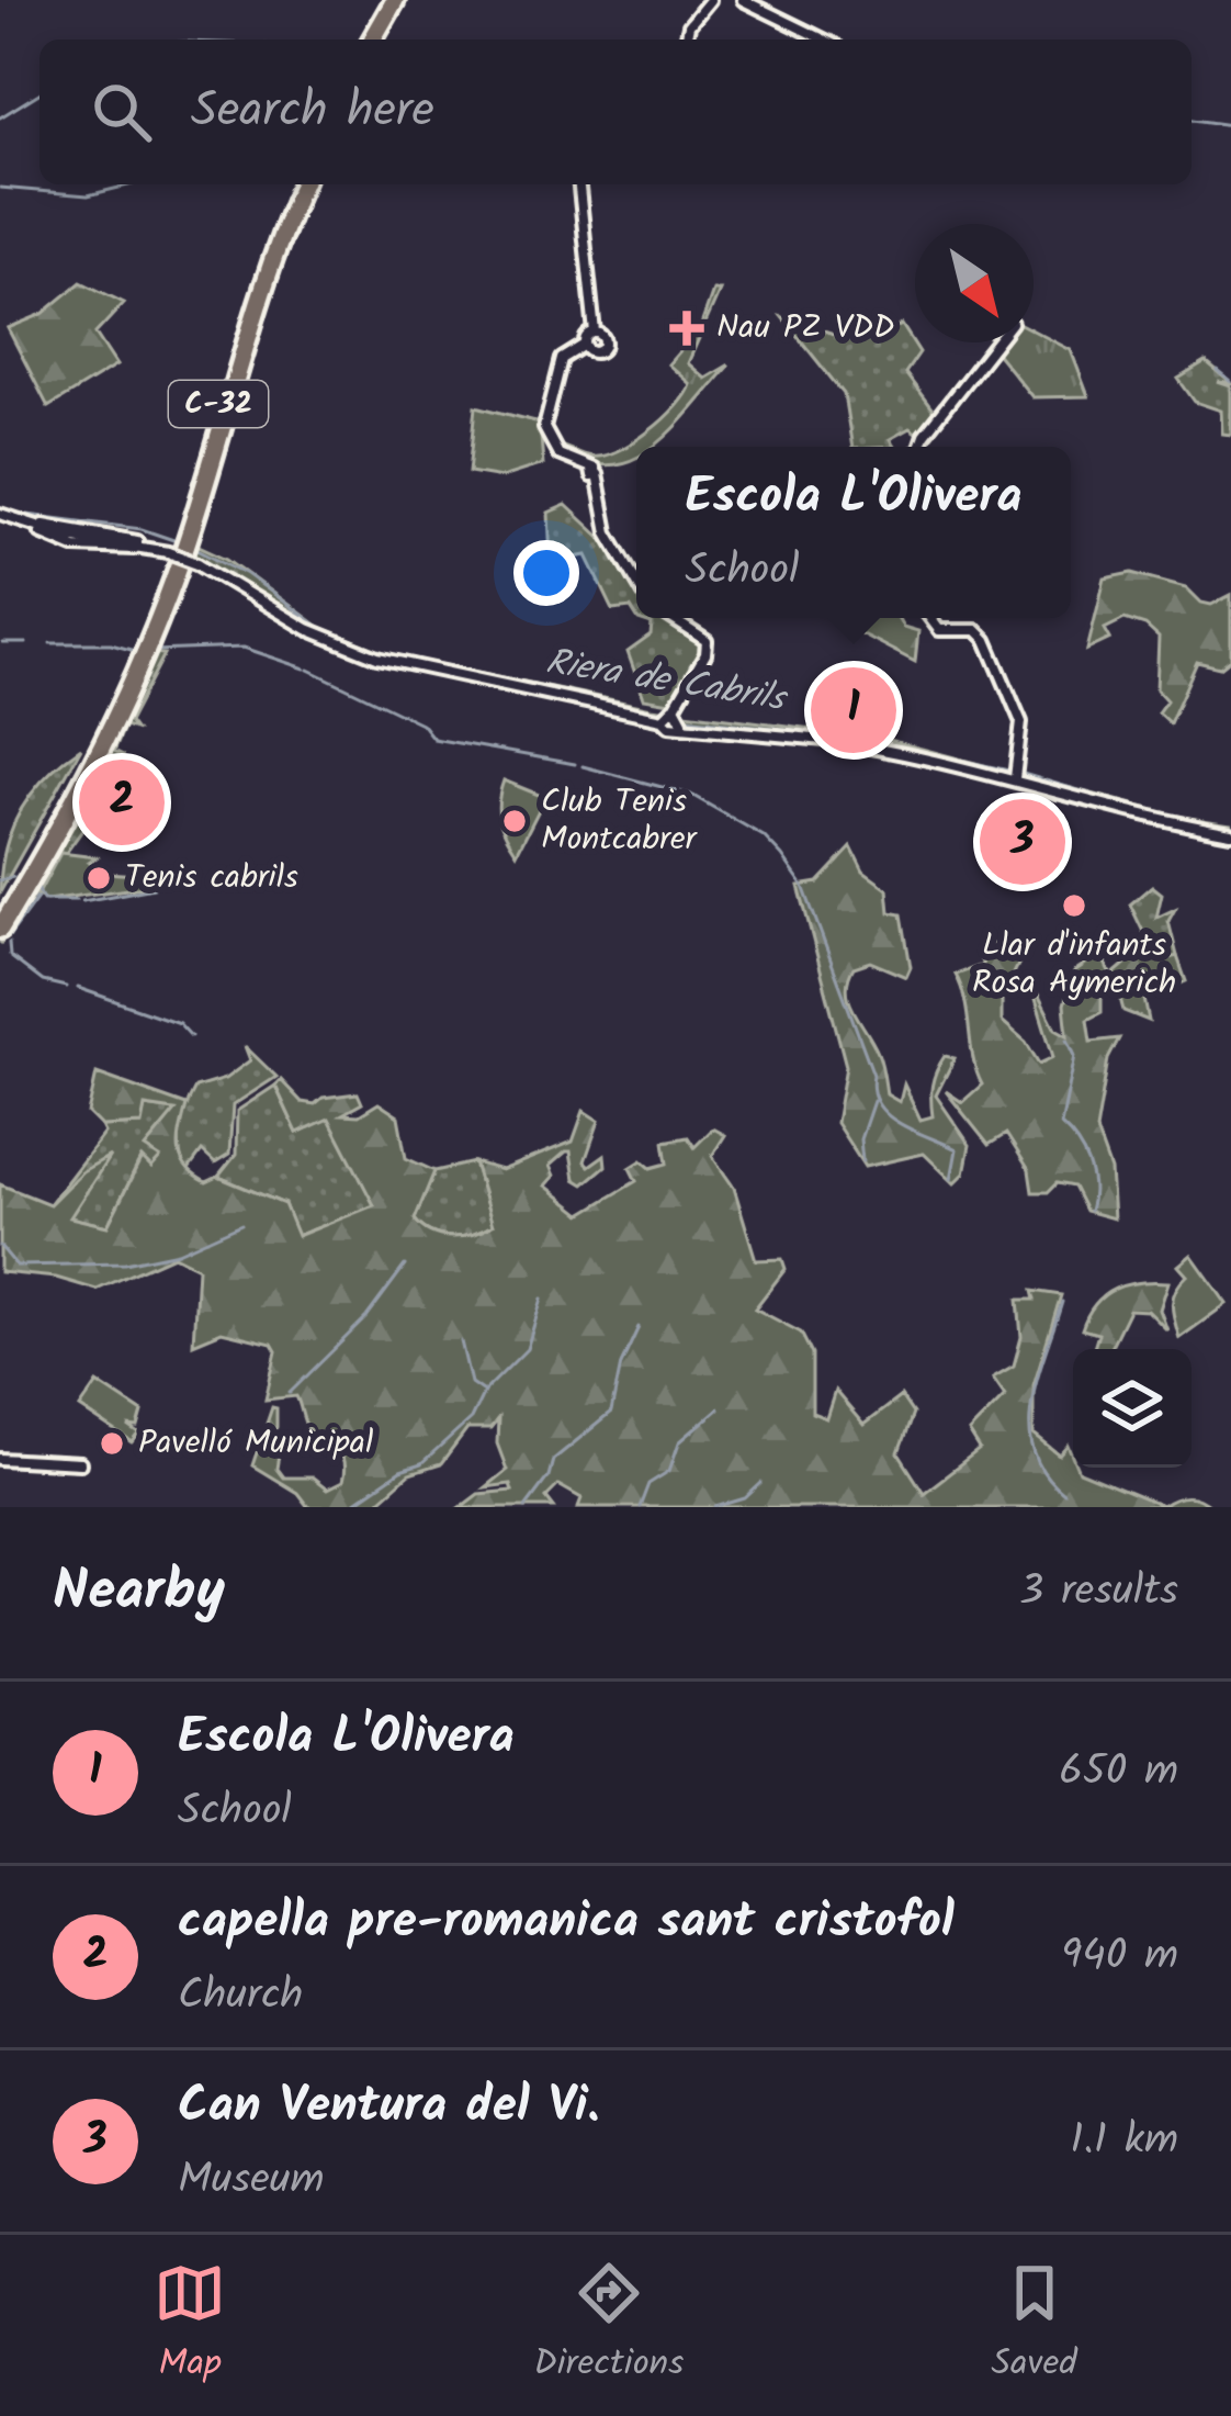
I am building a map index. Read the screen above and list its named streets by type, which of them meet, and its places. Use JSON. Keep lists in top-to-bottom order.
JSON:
{
  "streets": {
    "highway": ["C-32"]
  },
  "water": ["Riera de Cabrils"],
  "places": {
    "health": ["Nau PZ VDD"],
    "other": [
      "Club Tenis Montcabrer",
      "Tenis cabrils",
      "Llar d'infants Rosa Aymerich",
      "Pavelló Municipal"
    ]
  },
  "north": "bottom right",
  "page": {
    "search": "Search here",
    "popup": ["Escola L'Olivera", "School"],
    "pins": ["1", "2", "3"],
    "heading": ["Nearby", "3 results"],
    "list": [
      {
        "mark": "1",
        "name": "Escola L'Olivera",
        "note": "School",
        "value": "650 m"
      },
      {
        "mark": "2",
        "name": "capella pre-romanica sant cristofol",
        "note": "Church",
        "value": "940 m"
      },
      {
        "mark": "3",
        "name": "Can Ventura del Vi.",
        "note": "Museum",
        "value": "1.1 km"
      }
    ],
    "nav": ["Map", "Directions", "Saved"]
  }
}
